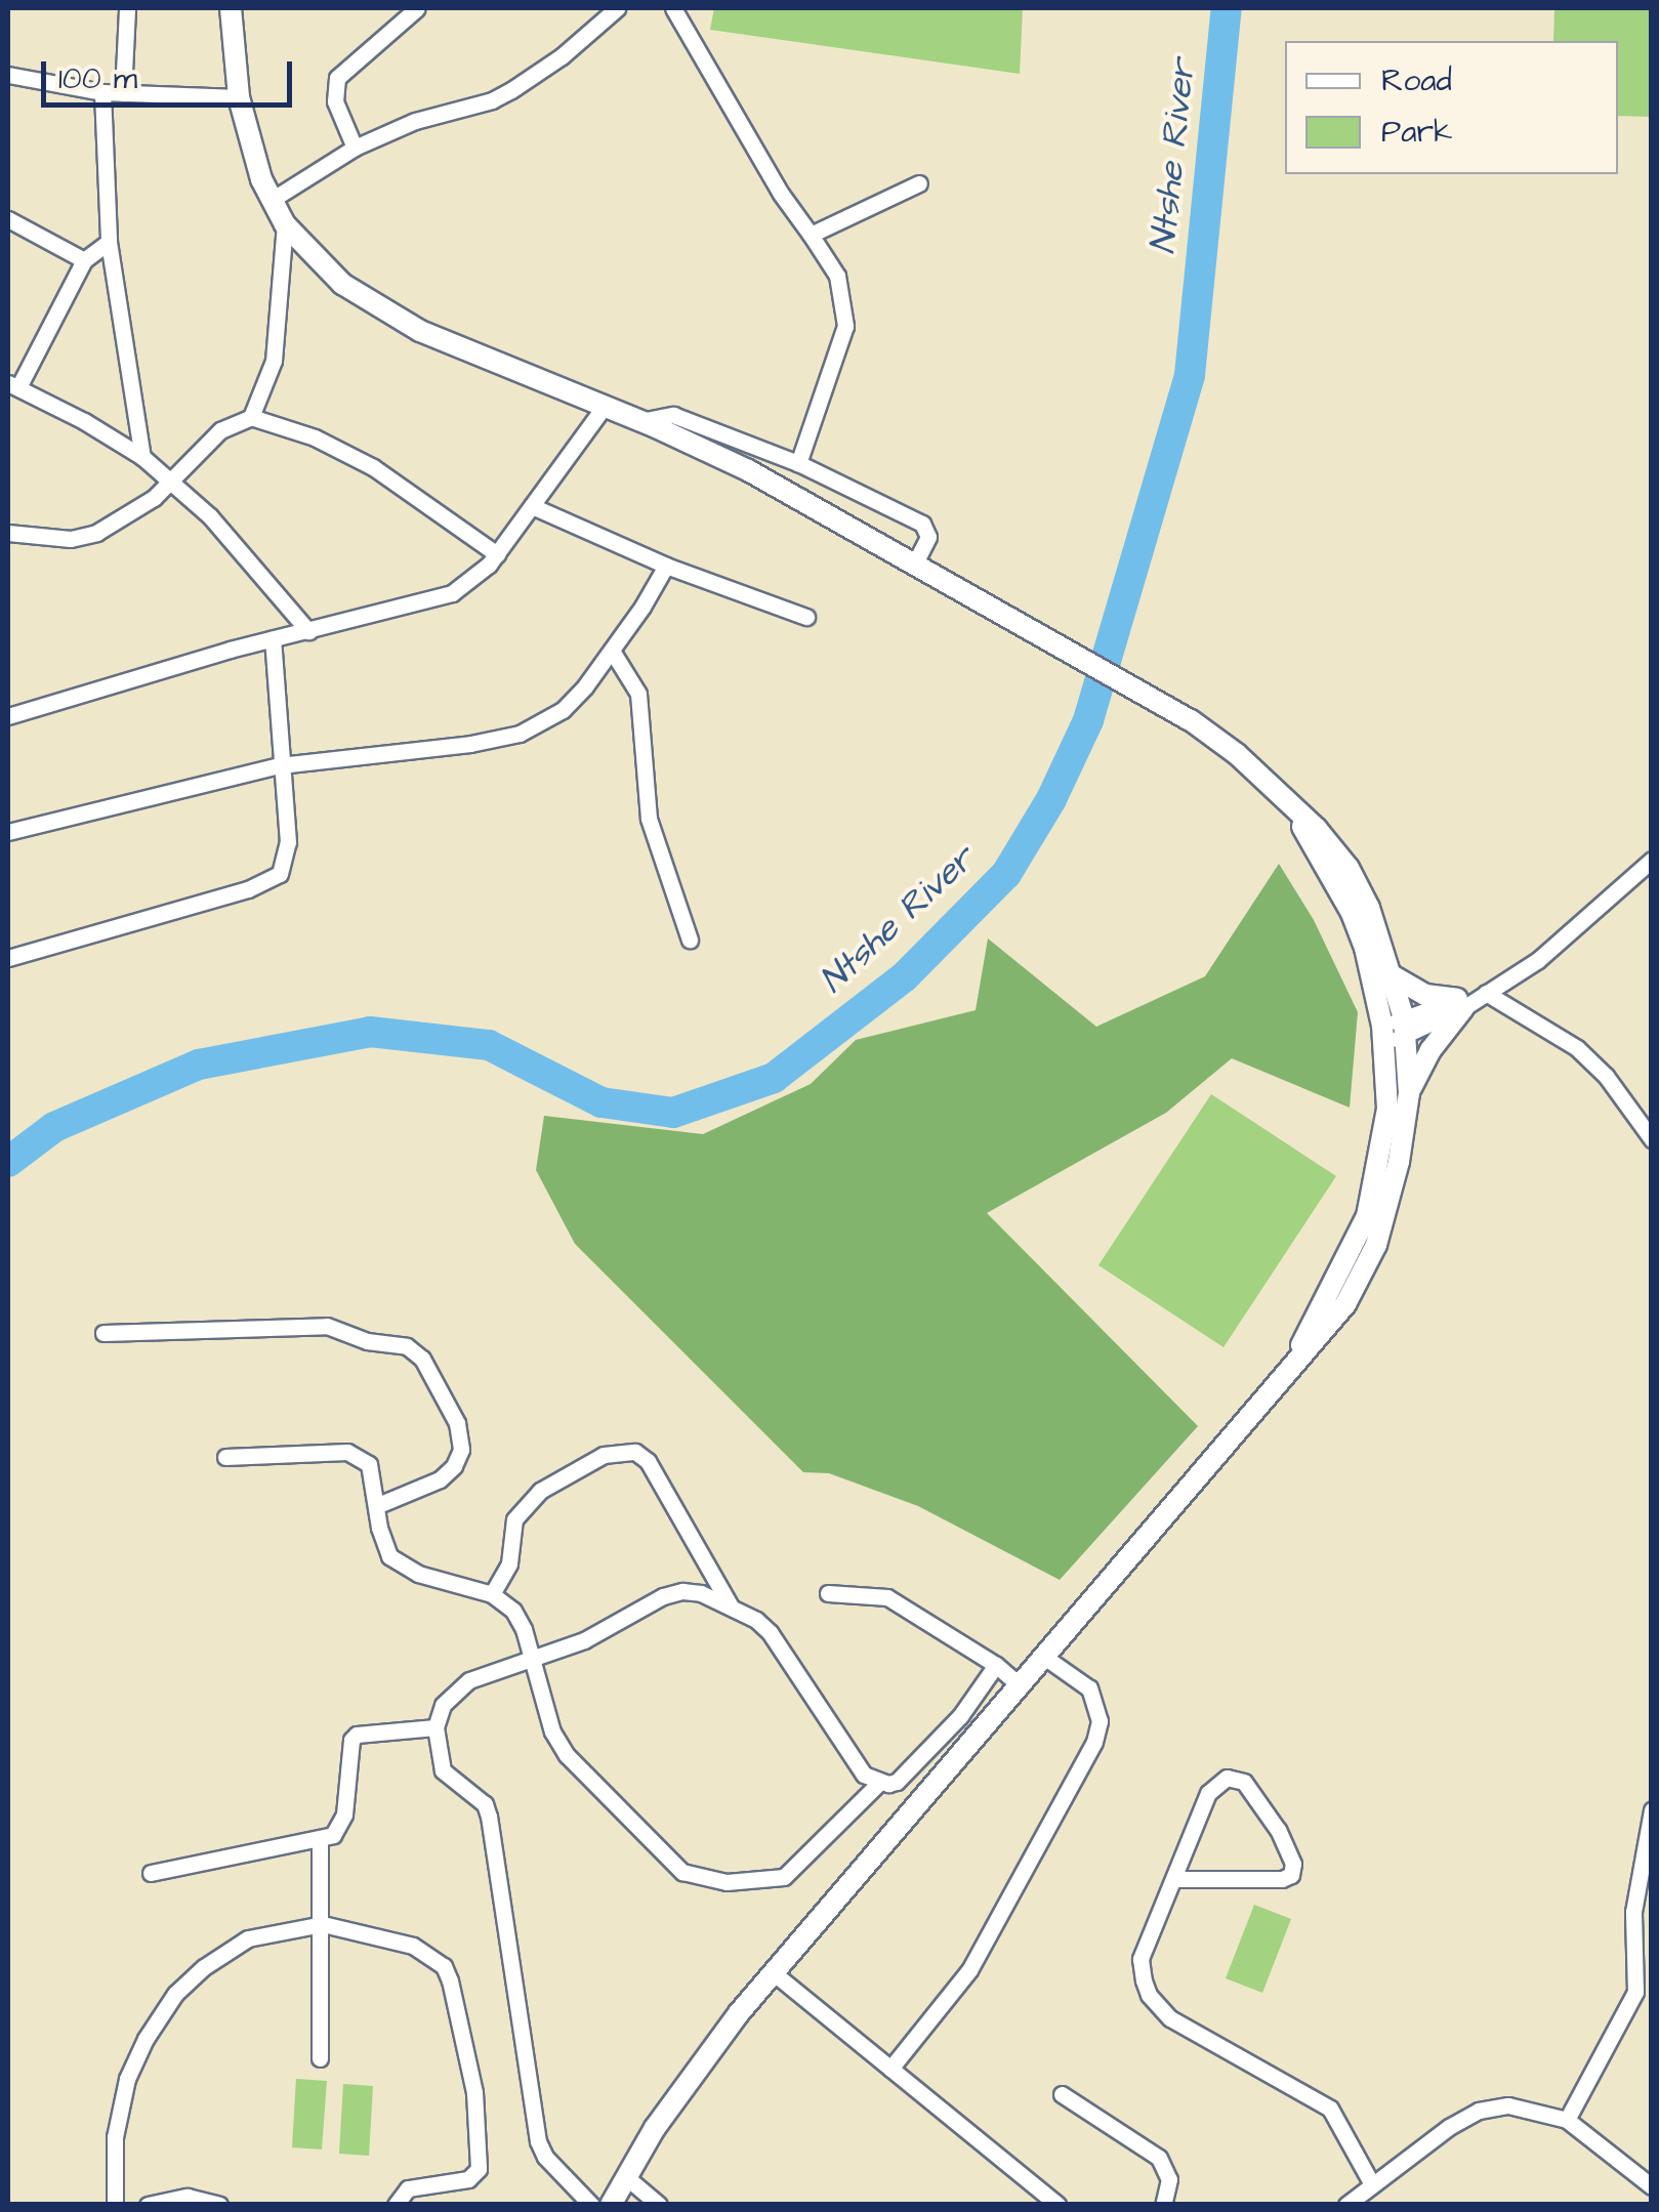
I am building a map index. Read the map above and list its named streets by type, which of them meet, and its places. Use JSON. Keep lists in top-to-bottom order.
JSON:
{
  "water": ["Ntshe River"],
  "legend": ["Road", "Park"],
  "scale_bar": "100 m"
}
